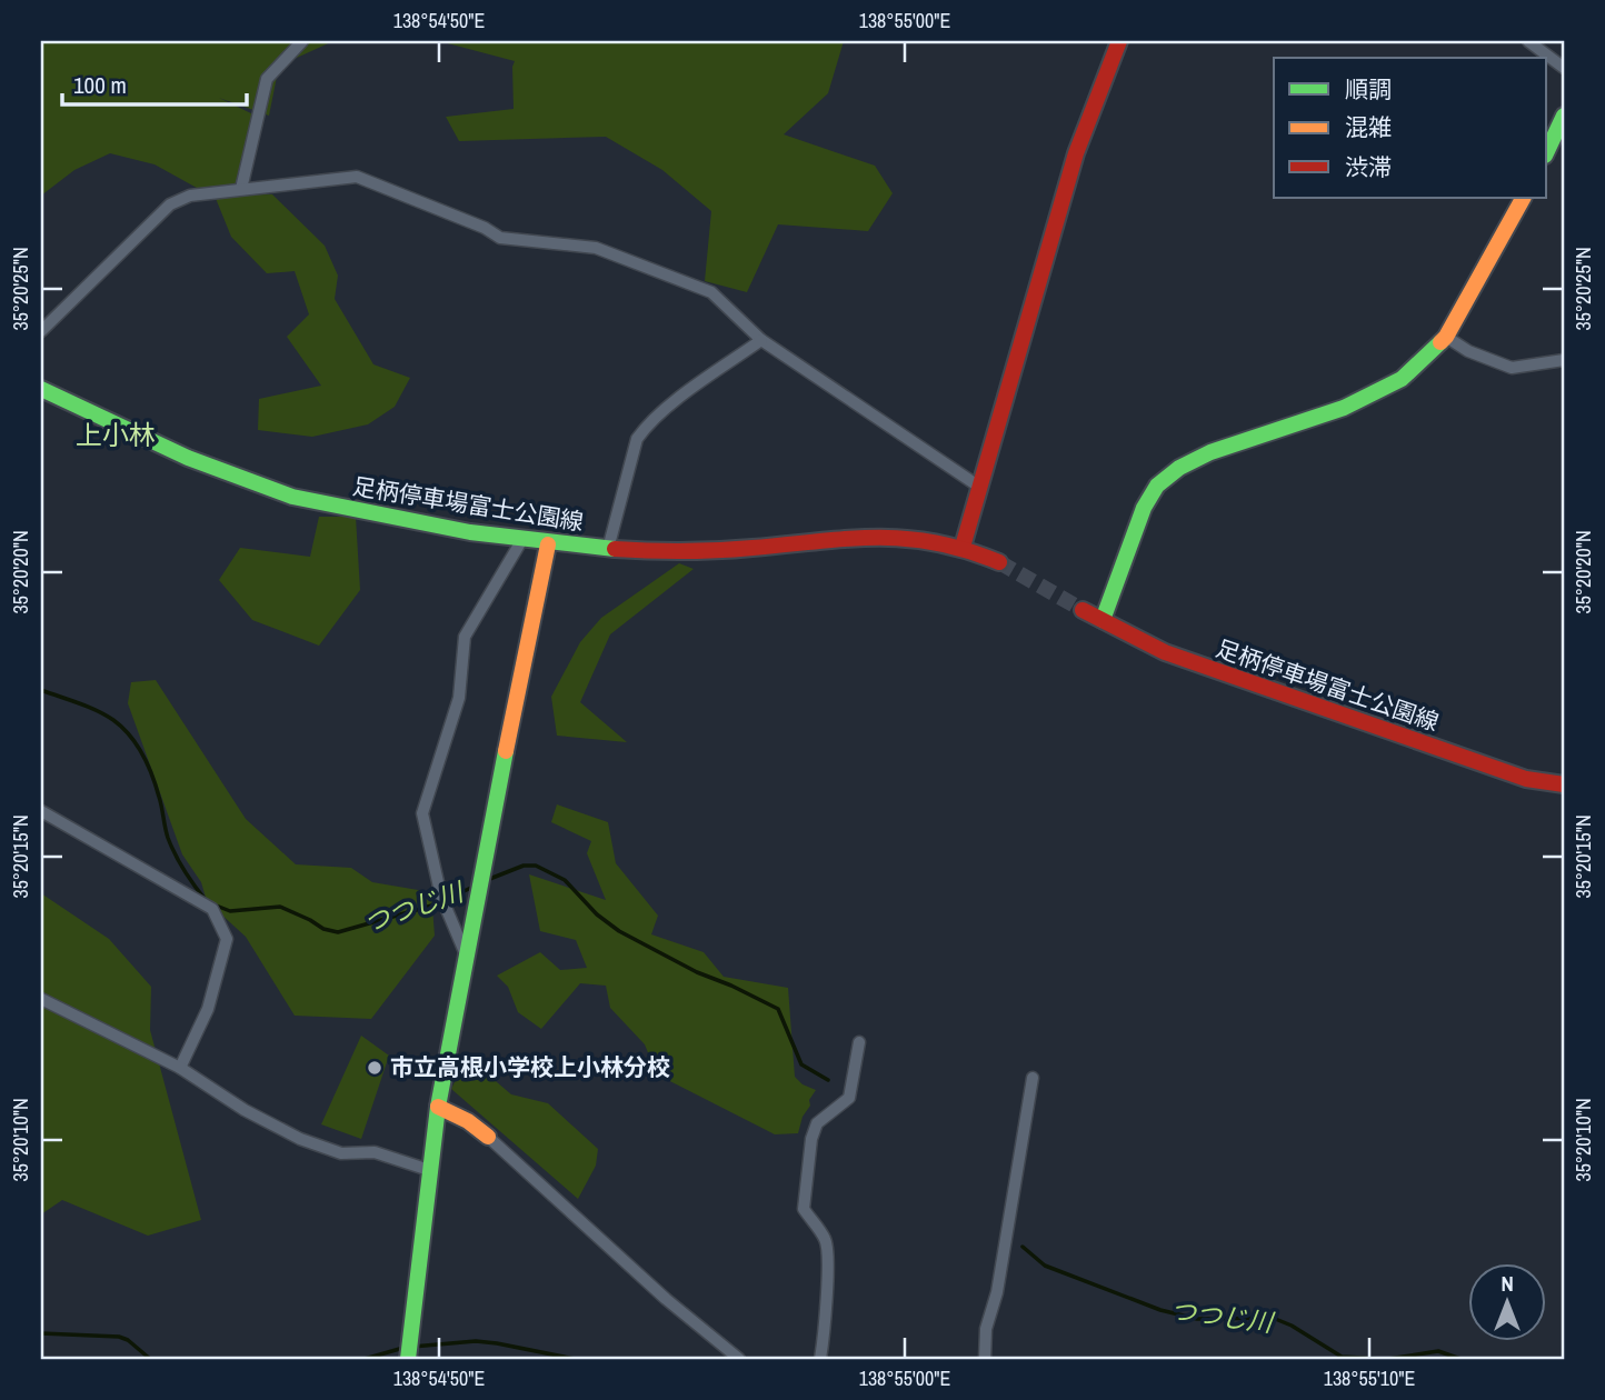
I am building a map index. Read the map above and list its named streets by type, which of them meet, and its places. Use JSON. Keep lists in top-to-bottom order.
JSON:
{
  "streets": {
    "street": ["足柄停車場富士公園線"]
  },
  "districts": ["上小林"],
  "water": ["つつじ川"],
  "places": ["市立高根小学校上小林分校"],
  "legend": ["順調", "混雑", "渋滞"],
  "scale_bar": "100 m",
  "north": "top",
  "coordinates": [
    "138°54'50\"E",
    "138°55'00\"E",
    "35°20'25\"N",
    "35°20'20\"N",
    "35°20'15\"N",
    "35°20'10\"N",
    "138°55'10\"E"
  ]
}
